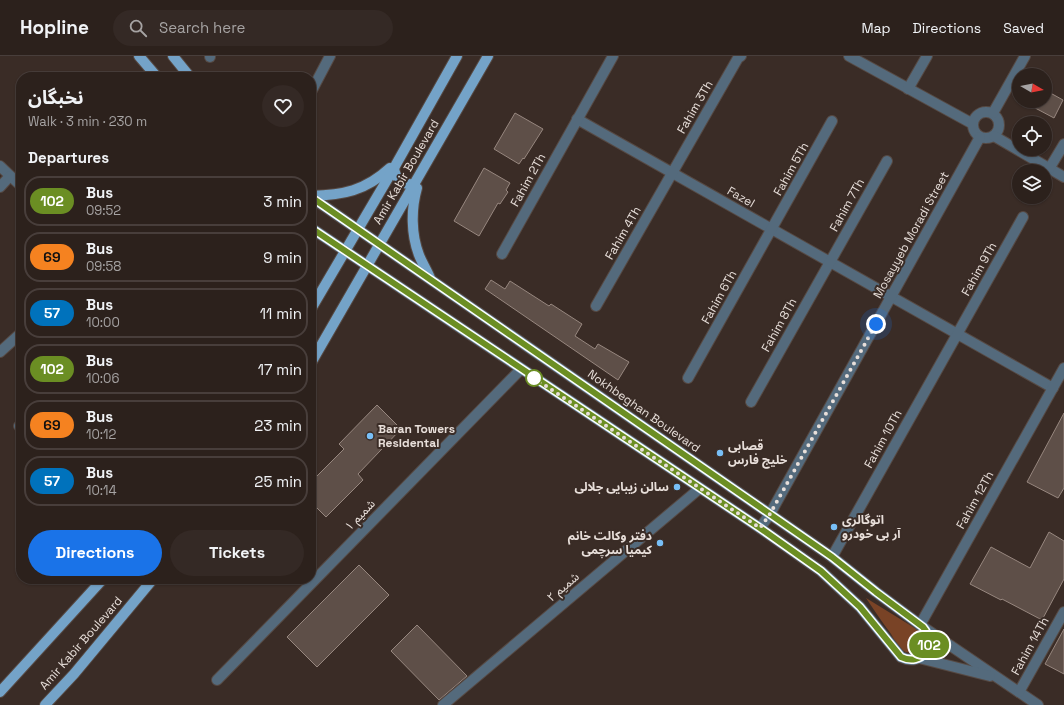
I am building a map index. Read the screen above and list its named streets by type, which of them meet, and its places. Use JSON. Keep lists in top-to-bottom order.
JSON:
{
  "streets": {
    "main road": ["Amir Kabir Boulevard", "Nokhbeghan Boulevard"],
    "street": [
      "Fahim 3Th",
      "Fahim 5Th",
      "Fahim 2Th",
      "Fazel",
      "Fahim 7Th",
      "Fahim 4Th",
      "Mosayyeb Moradi Street",
      "Fahim 9Th",
      "Fahim 6Th",
      "Fahim 8Th",
      "Fahim 10Th",
      "Fahim 12Th",
      "شمیم ۱",
      "شمیم ۲",
      "Fahim 14Th"
    ]
  },
  "crossings": [
    ["Fahim 3Th", "Fazel"],
    ["Fahim 3Th", "Fahim 4Th"],
    ["Fahim 5Th", "Fazel"],
    ["Fahim 5Th", "Fahim 6Th"],
    ["Amir Kabir Boulevard", "Nokhbeghan Boulevard"],
    ["Fahim 2Th", "Fazel"],
    ["Fazel", "Fahim 7Th"],
    ["Fazel", "Fahim 4Th"],
    ["Fazel", "Mosayyeb Moradi Street"],
    ["Fazel", "Fahim 9Th"],
    ["Fazel", "Fahim 6Th"],
    ["Fazel", "Fahim 8Th"],
    ["Fazel", "Fahim 10Th"],
    ["Fazel", "Fahim 12Th"],
    ["Fahim 7Th", "Fahim 8Th"],
    ["Mosayyeb Moradi Street", "Nokhbeghan Boulevard"],
    ["Fahim 9Th", "Fahim 10Th"],
    ["Nokhbeghan Boulevard", "Fahim 10Th"],
    ["Nokhbeghan Boulevard", "Fahim 12Th"]
  ],
  "places": [
    "Baran Towers Residental",
    "قصابی خلیج فارس",
    "سالن زیبایی جلالی",
    "اتوگالری آر بی خودرو",
    "دفتر وکالت خانم کیمیا سرچمی"
  ],
  "lines": ["bus line 102"],
  "north": "right",
  "page": {
    "header": "Hopline",
    "search": "Search here",
    "nav": ["Map", "Directions", "Saved"],
    "on_map": "102",
    "heading": [
      ["نخبگان", "Walk · 3 min · 230 m"],
      "Departures"
    ],
    "list": [
      {
        "mark": "102",
        "name": "Bus",
        "note": "09:52",
        "value": "3 min"
      },
      {
        "mark": "69",
        "name": "Bus",
        "note": "09:58",
        "value": "9 min"
      },
      {
        "mark": "57",
        "name": "Bus",
        "note": "10:00",
        "value": "11 min"
      },
      {
        "mark": "102",
        "name": "Bus",
        "note": "10:06",
        "value": "17 min"
      },
      {
        "mark": "69",
        "name": "Bus",
        "note": "10:12",
        "value": "23 min"
      },
      {
        "mark": "57",
        "name": "Bus",
        "note": "10:14",
        "value": "25 min"
      }
    ],
    "buttons": ["Directions", "Tickets"]
  }
}
